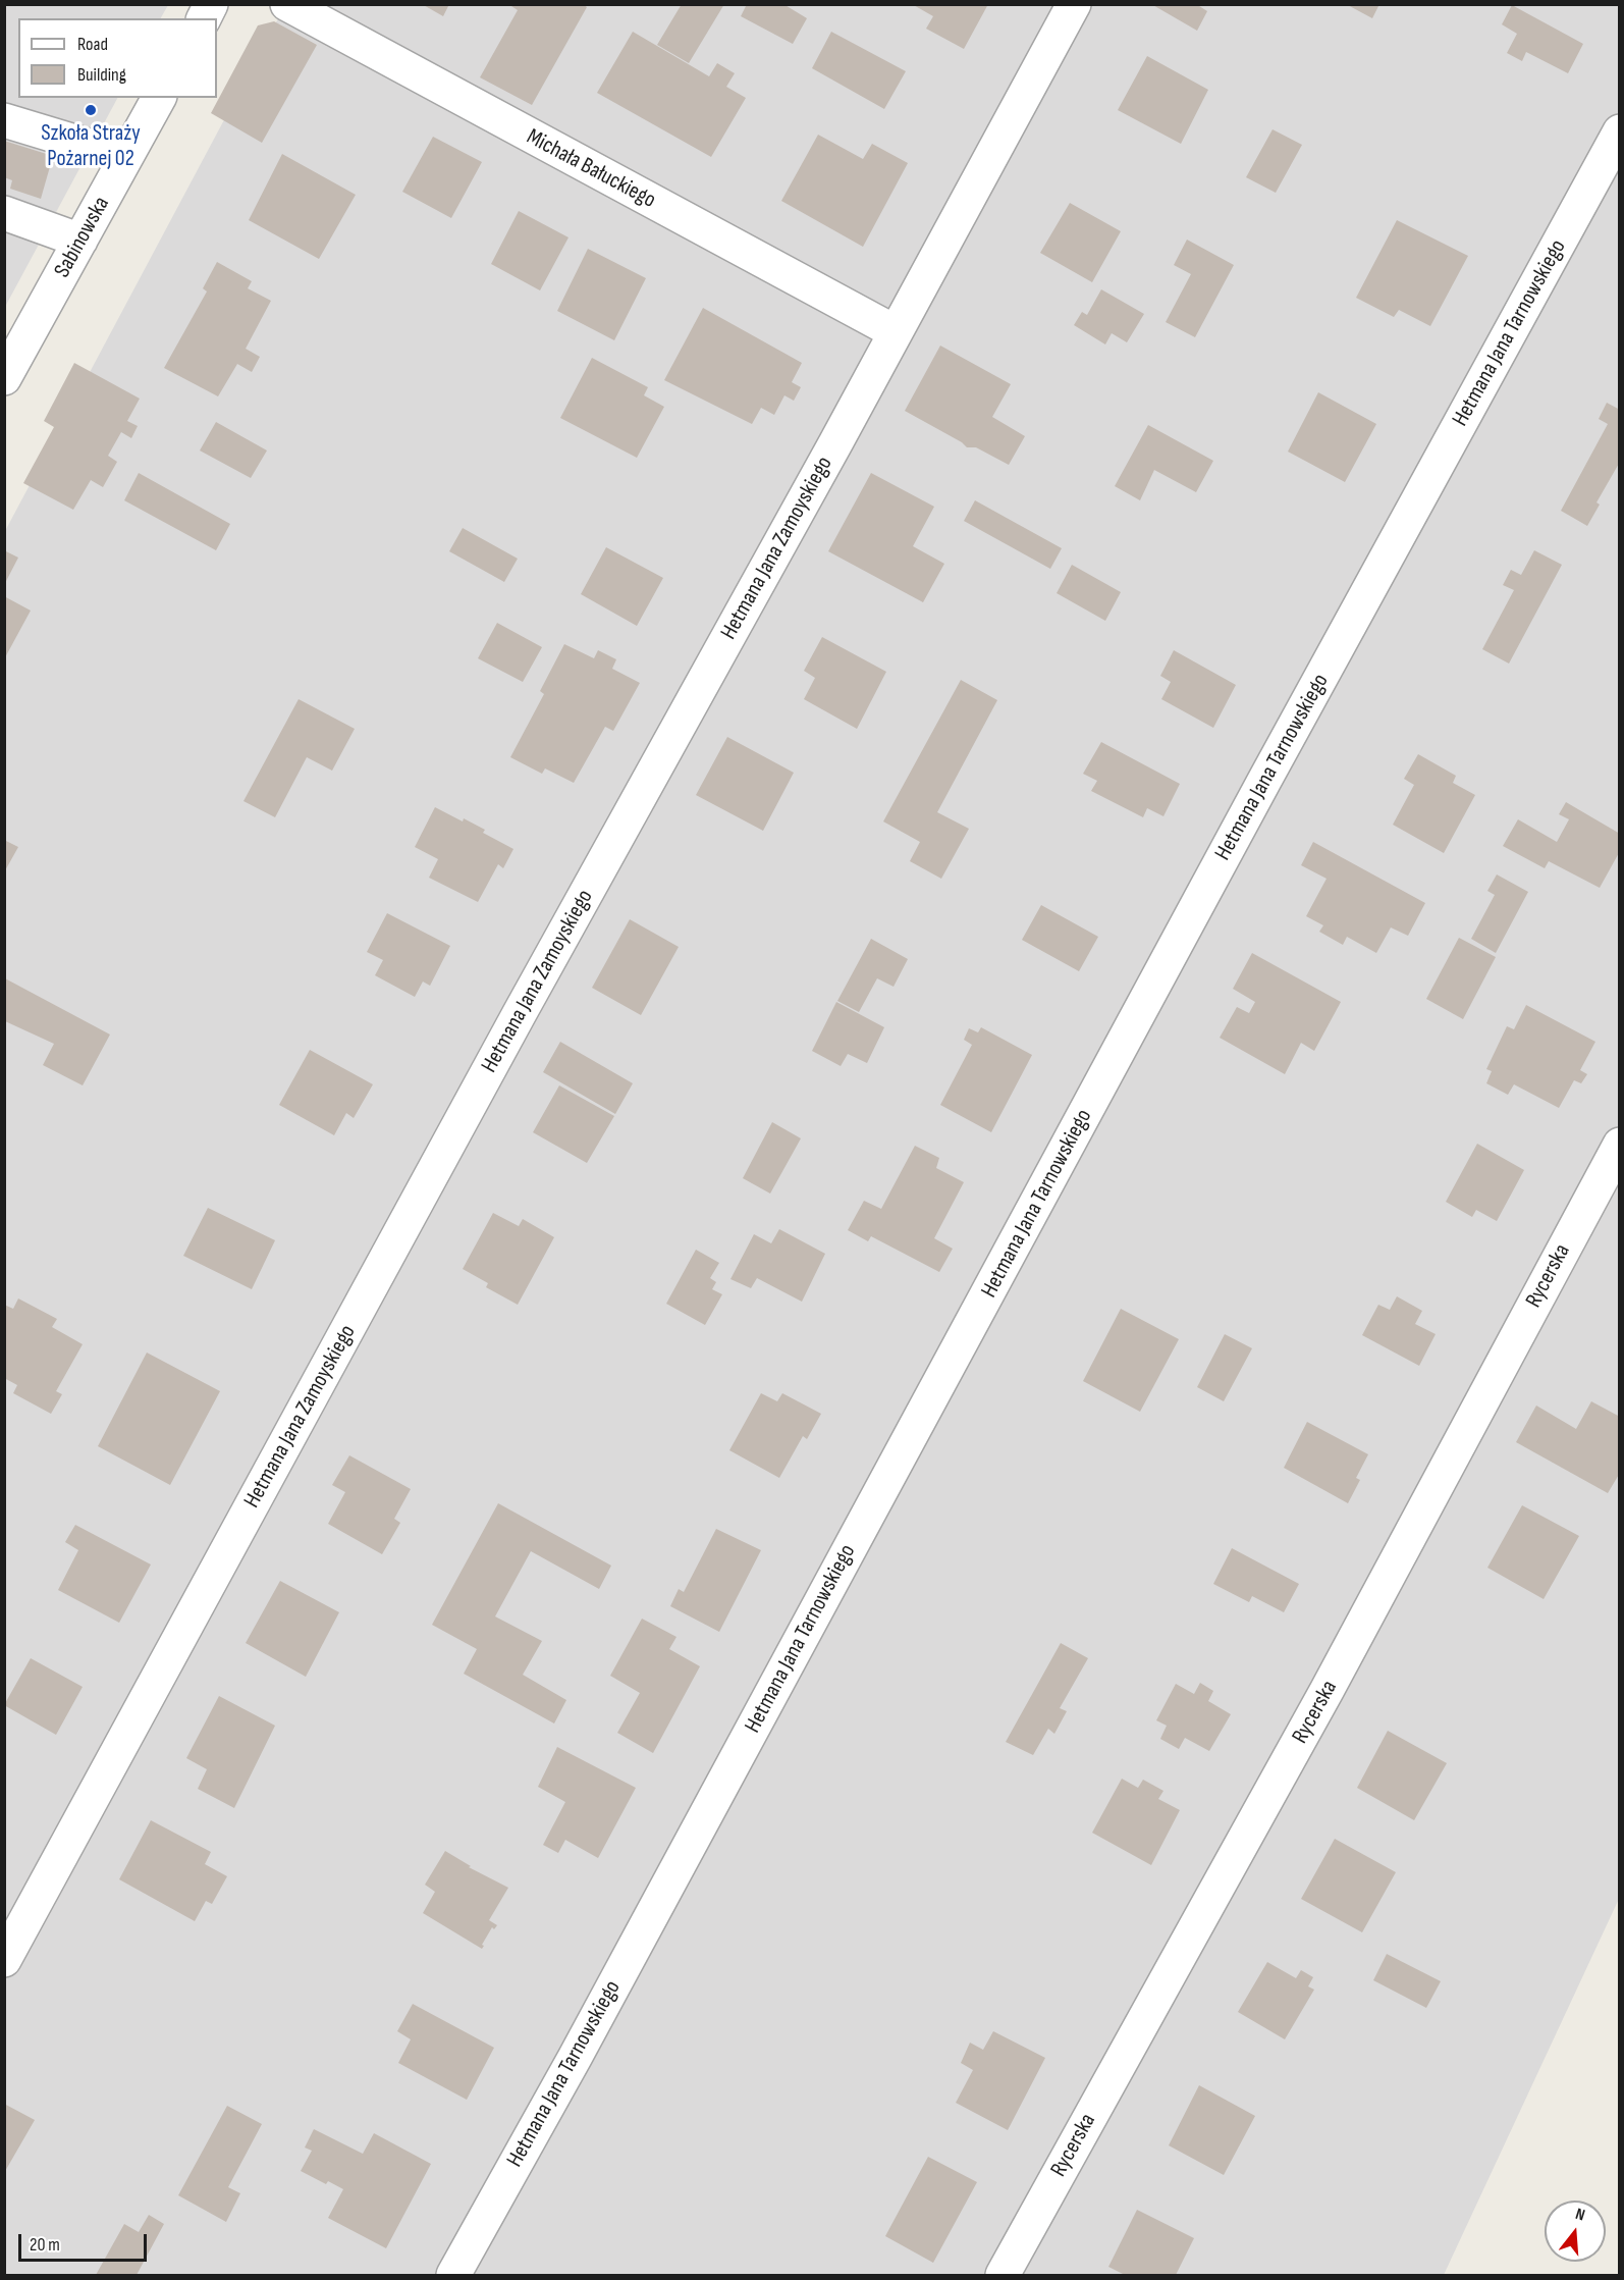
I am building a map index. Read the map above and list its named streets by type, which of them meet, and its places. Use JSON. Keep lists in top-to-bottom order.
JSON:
{
  "streets": {
    "street": [
      "Michała Bałuckiego",
      "Sabinowska",
      "Hetmana Jana Tarnowskiego",
      "Hetmana Jana Zamoyskiego",
      "Rycerska"
    ]
  },
  "crossings": [
    ["Michała Bałuckiego", "Hetmana Jana Zamoyskiego"]
  ],
  "places": ["Szkoła Straży Pożarnej 02"],
  "legend": ["Road", "Building"],
  "scale_bar": "20 m",
  "north": "top"
}
